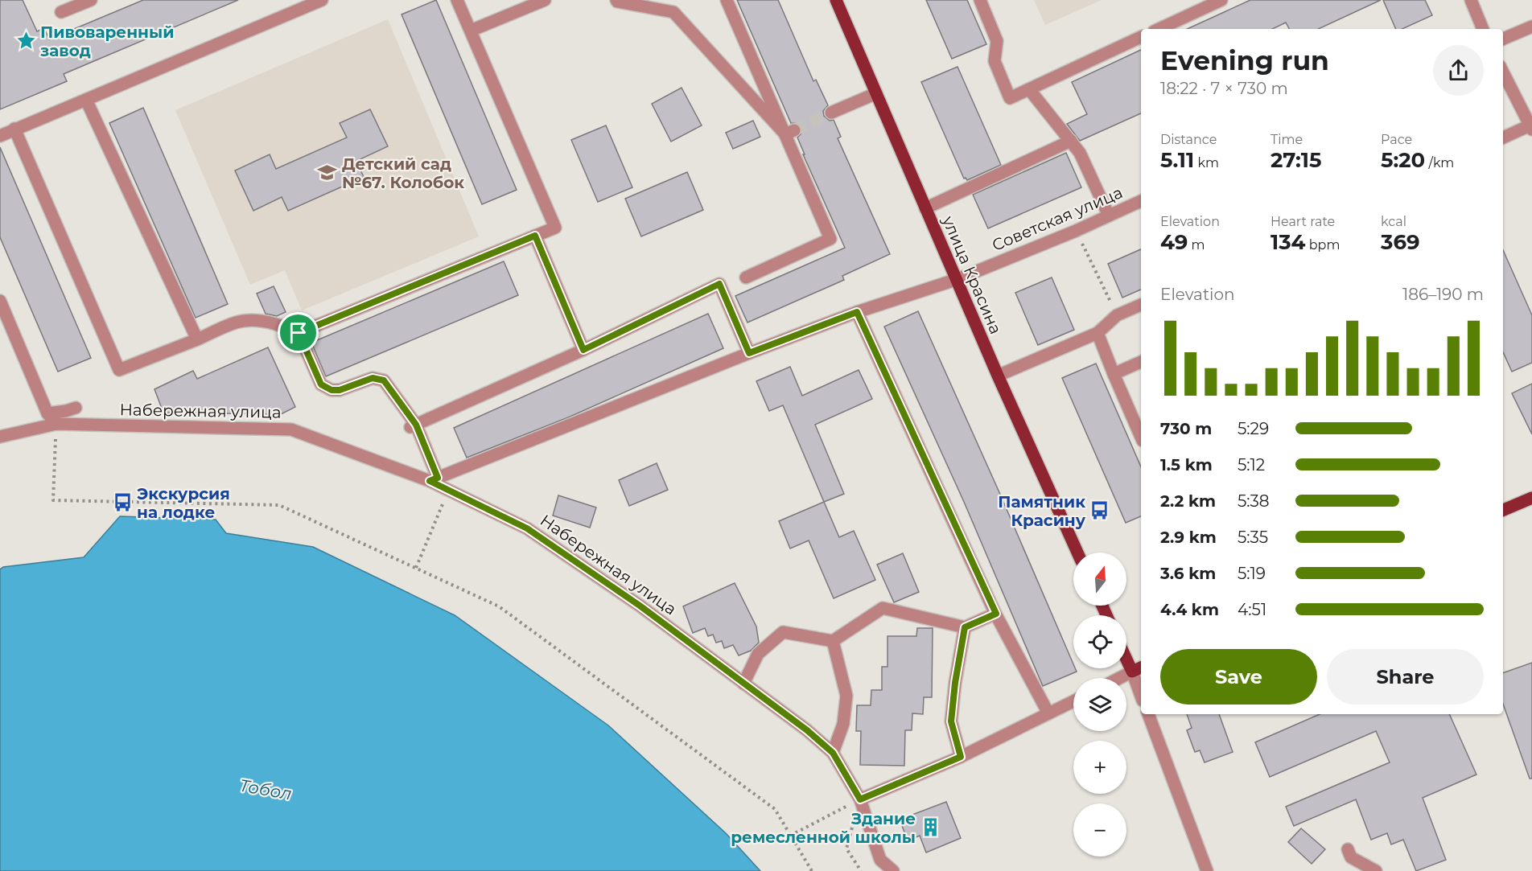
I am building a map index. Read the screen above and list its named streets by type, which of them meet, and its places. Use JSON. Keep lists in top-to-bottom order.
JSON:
{
  "streets": {
    "main road": ["улица Красина"],
    "street": ["Советская улица", "Набережная улица"]
  },
  "crossings": [
    ["Советская улица", "улица Красина"],
    ["Советская улица", "Набережная улица"]
  ],
  "water": ["Тобол"],
  "places": {
    "place": ["Пивоваренный завод"],
    "school or university": ["Детский сад №67. Колобок"],
    "bus stop": ["Экскурсия на лодке", "Памятник Красину"],
    "building": ["Здание ремесленной школы"]
  },
  "north": "top",
  "page": {
    "heading": ["Evening run", "18:22 · 7 × 730 m"],
    "stats": [
      ["Distance", "5.11 km"],
      ["Time", "27:15"],
      ["Pace", "5:20 /km"],
      ["Elevation", "49 m"],
      ["Heart rate", "134 bpm"],
      ["kcal", "369"]
    ],
    "chart": ["Elevation", "186–190 m"],
    "list": [
      {
        "name": "730 m",
        "note": "5:29"
      },
      {
        "name": "1.5 km",
        "note": "5:12"
      },
      {
        "name": "2.2 km",
        "note": "5:38"
      },
      {
        "name": "2.9 km",
        "note": "5:35"
      },
      {
        "name": "3.6 km",
        "note": "5:19"
      },
      {
        "name": "4.4 km",
        "note": "4:51"
      }
    ],
    "map_buttons": ["+", "−"],
    "buttons": ["Save", "Share"]
  }
}
